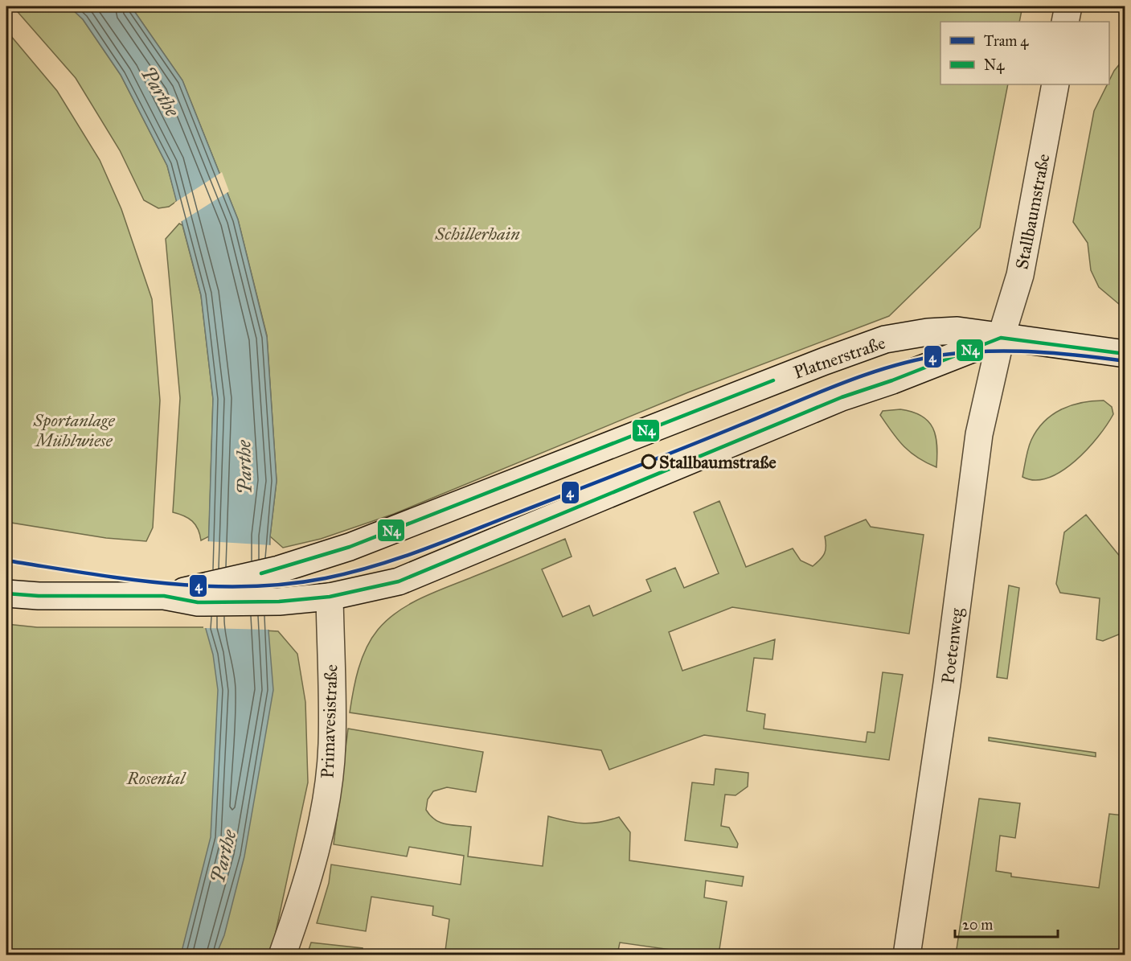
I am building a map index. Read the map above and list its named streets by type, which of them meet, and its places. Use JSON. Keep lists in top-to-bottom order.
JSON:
{
  "streets": {
    "main road": [
      "Stallbaumstraße",
      "Platnerstraße",
      "Poetenweg",
      "Primavesistraße"
    ]
  },
  "crossings": [
    ["Stallbaumstraße", "Platnerstraße"],
    ["Stallbaumstraße", "Poetenweg"],
    ["Platnerstraße", "Poetenweg"],
    ["Platnerstraße", "Primavesistraße"]
  ],
  "water": ["Parthe"],
  "parks": ["Schillerhain", "Sportanlage Mühlwiese", "Rosental"],
  "places": ["Stallbaumstraße"],
  "lines": ["transit line N4", "tram line 4"],
  "legend": ["Tram 4", "N4"],
  "scale_bar": "20 m"
}
